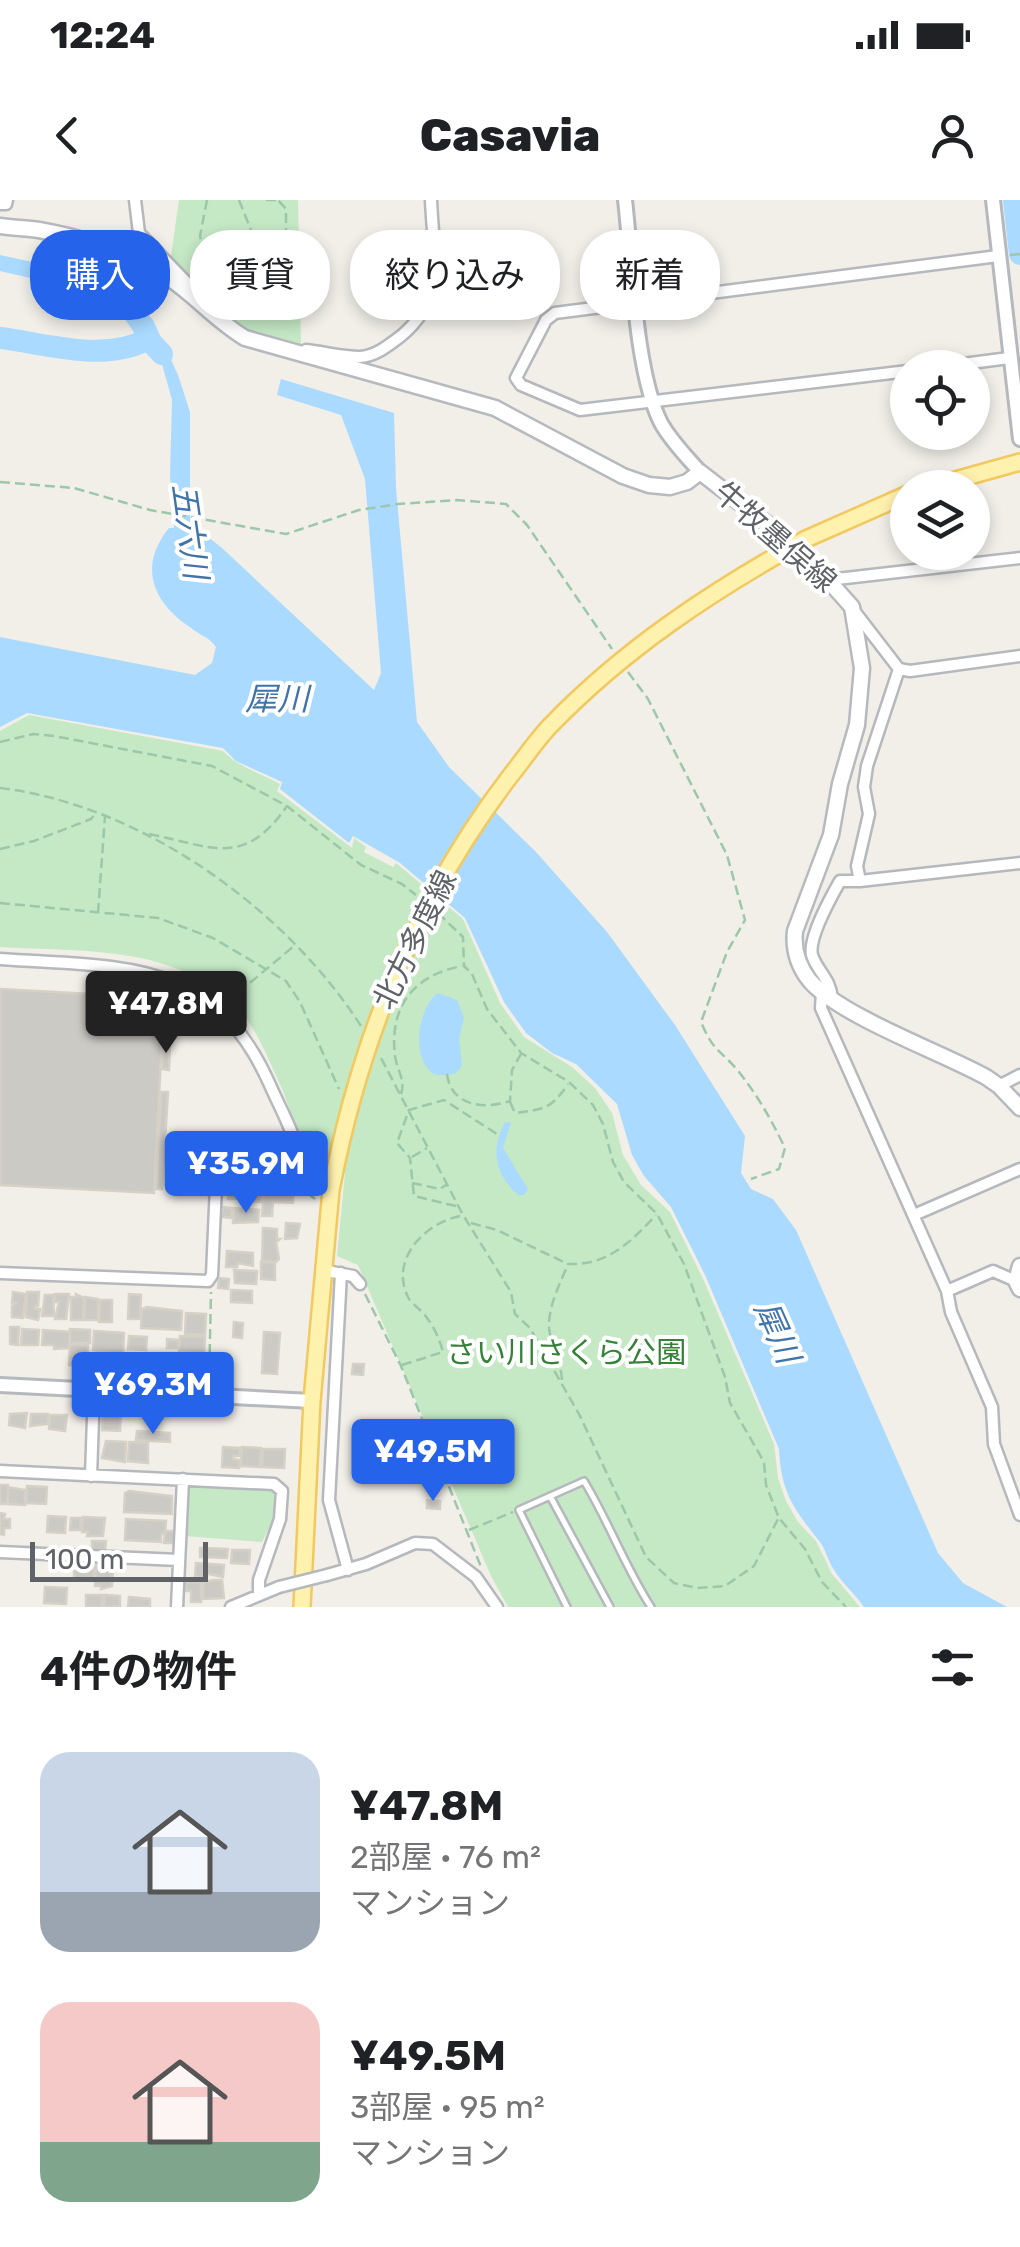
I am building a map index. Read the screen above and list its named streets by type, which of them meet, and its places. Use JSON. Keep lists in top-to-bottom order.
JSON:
{
  "streets": {
    "main road": ["牛牧墨俣線", "北方多度線"]
  },
  "water": ["五六川", "犀川"],
  "parks": ["さい川さくら公園"],
  "scale_bar": "100 m",
  "page": {
    "status": "12:24",
    "header": "Casavia",
    "chip": [
      "購入",
      "賃貸",
      "絞り込み",
      "新着"
    ],
    "price": [
      "¥47.8M",
      "¥35.9M",
      "¥69.3M",
      "¥49.5M"
    ],
    "scale": "100 m",
    "heading": "4件の物件",
    "list": [
      {
        "name": "¥47.8M",
        "note": "2部屋 · 76 m² · マンション"
      },
      {
        "name": "¥49.5M",
        "note": "3部屋 · 95 m² · マンション"
      }
    ]
  }
}
